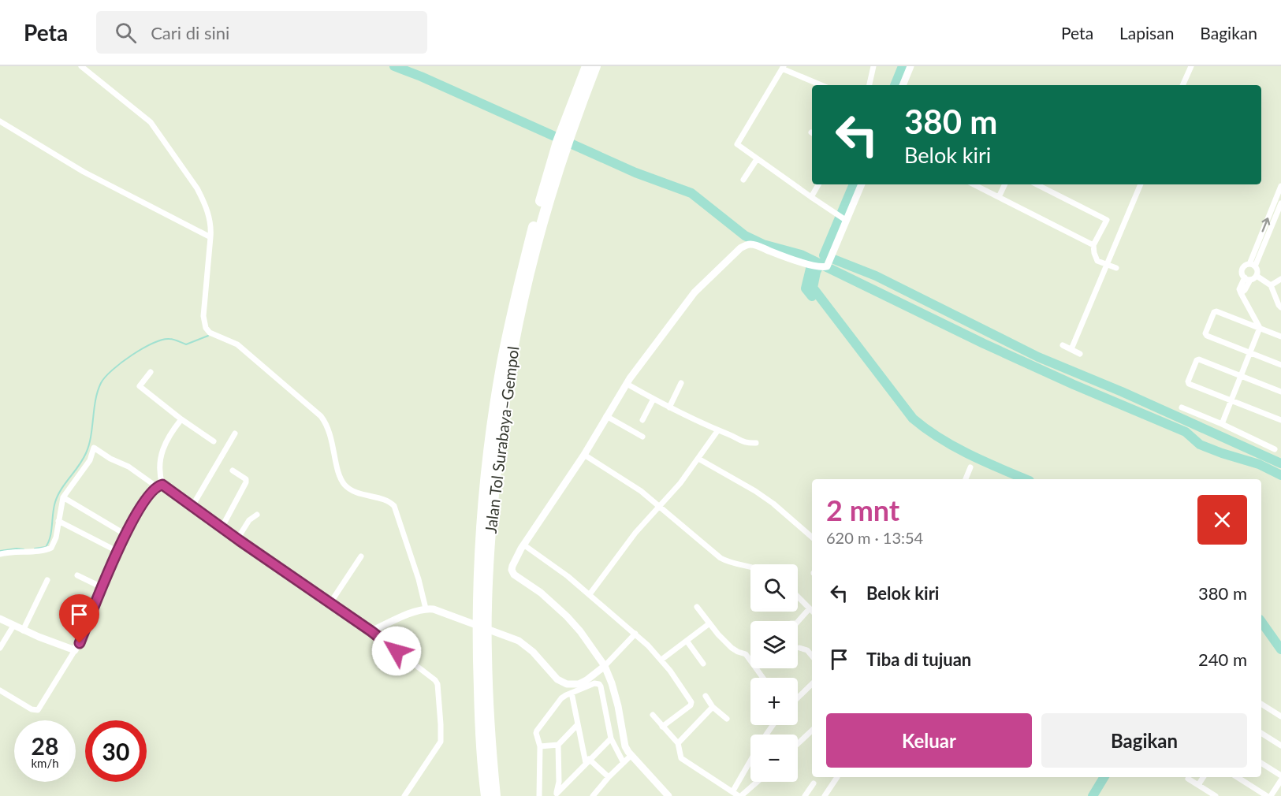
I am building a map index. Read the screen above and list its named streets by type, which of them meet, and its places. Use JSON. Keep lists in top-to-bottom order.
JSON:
{
  "streets": {
    "highway": ["Jalan Tol Surabaya–Gempol"]
  },
  "page": {
    "header": "Peta",
    "search": "Cari di sini",
    "nav": ["Peta", "Lapisan", "Bagikan"],
    "turn": ["380 m", "Belok kiri"],
    "heading": ["2 mnt", "620 m · 13:54"],
    "list": [
      {
        "name": "Belok kiri",
        "value": "380 m"
      },
      {
        "name": "Tiba di tujuan",
        "value": "240 m"
      }
    ],
    "map_buttons": ["+", "−"],
    "buttons": ["Keluar", "Bagikan"],
    "speed": "28 km/h",
    "limit": "30"
  }
}
